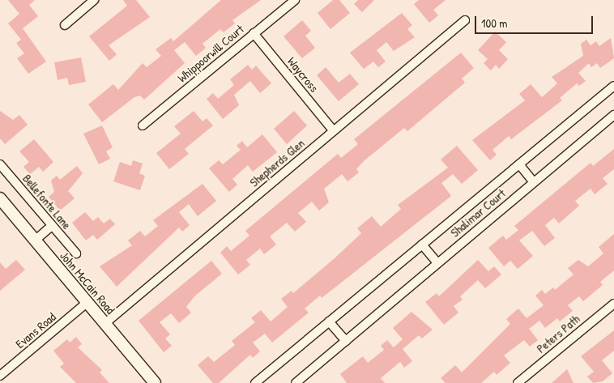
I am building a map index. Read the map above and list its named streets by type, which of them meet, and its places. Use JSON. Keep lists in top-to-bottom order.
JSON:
{
  "streets": {
    "main road": ["John McCain Road"],
    "street": [
      "Whippoorwill Court",
      "Waycross",
      "Shepherds Glen",
      "Bellefonte Lane",
      "Shalimar Court",
      "Evans Road",
      "Peters Path"
    ]
  },
  "crossings": [
    ["Whippoorwill Court", "Waycross"],
    ["Waycross", "Shepherds Glen"],
    ["Shepherds Glen", "John McCain Road"],
    ["John McCain Road", "Evans Road"]
  ],
  "scale_bar": "100 m"
}
